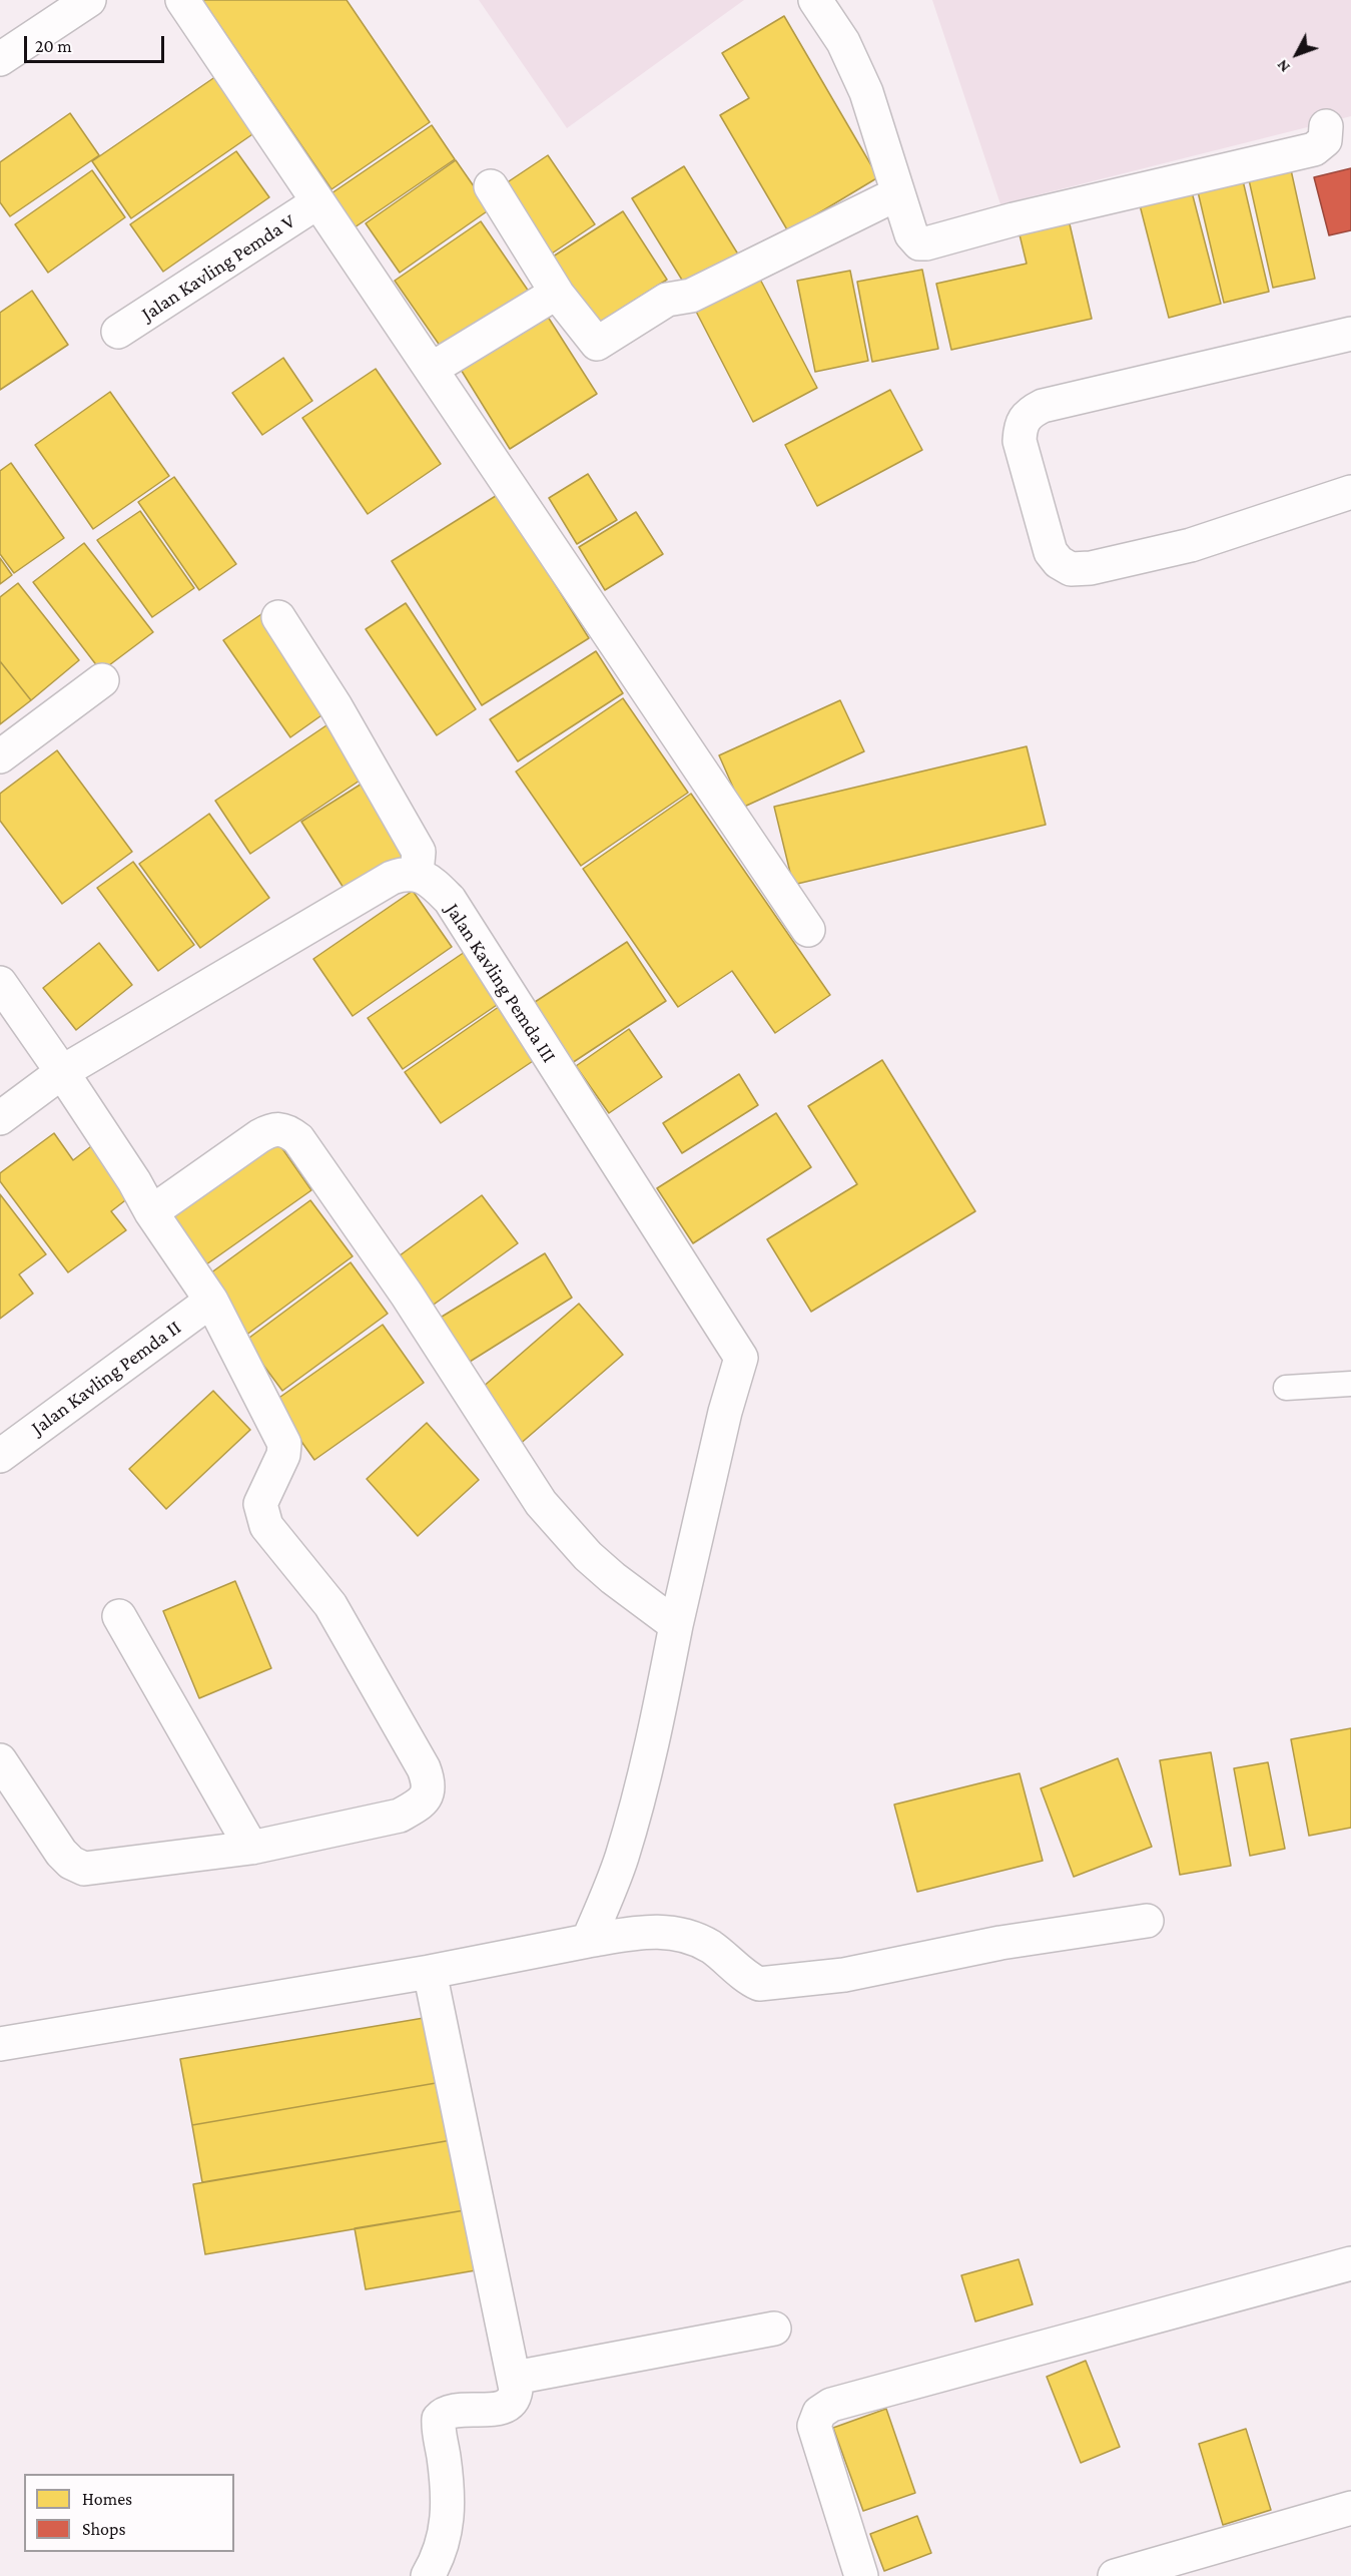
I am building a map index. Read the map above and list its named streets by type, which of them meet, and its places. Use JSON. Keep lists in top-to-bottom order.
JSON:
{
  "streets": {
    "street": ["Jalan Kavling Pemda V", "Jalan Kavling Pemda III", "Jalan Kavling Pemda II"]
  },
  "legend": ["Homes", "Shops"],
  "scale_bar": "20 m",
  "north": "bottom left"
}
